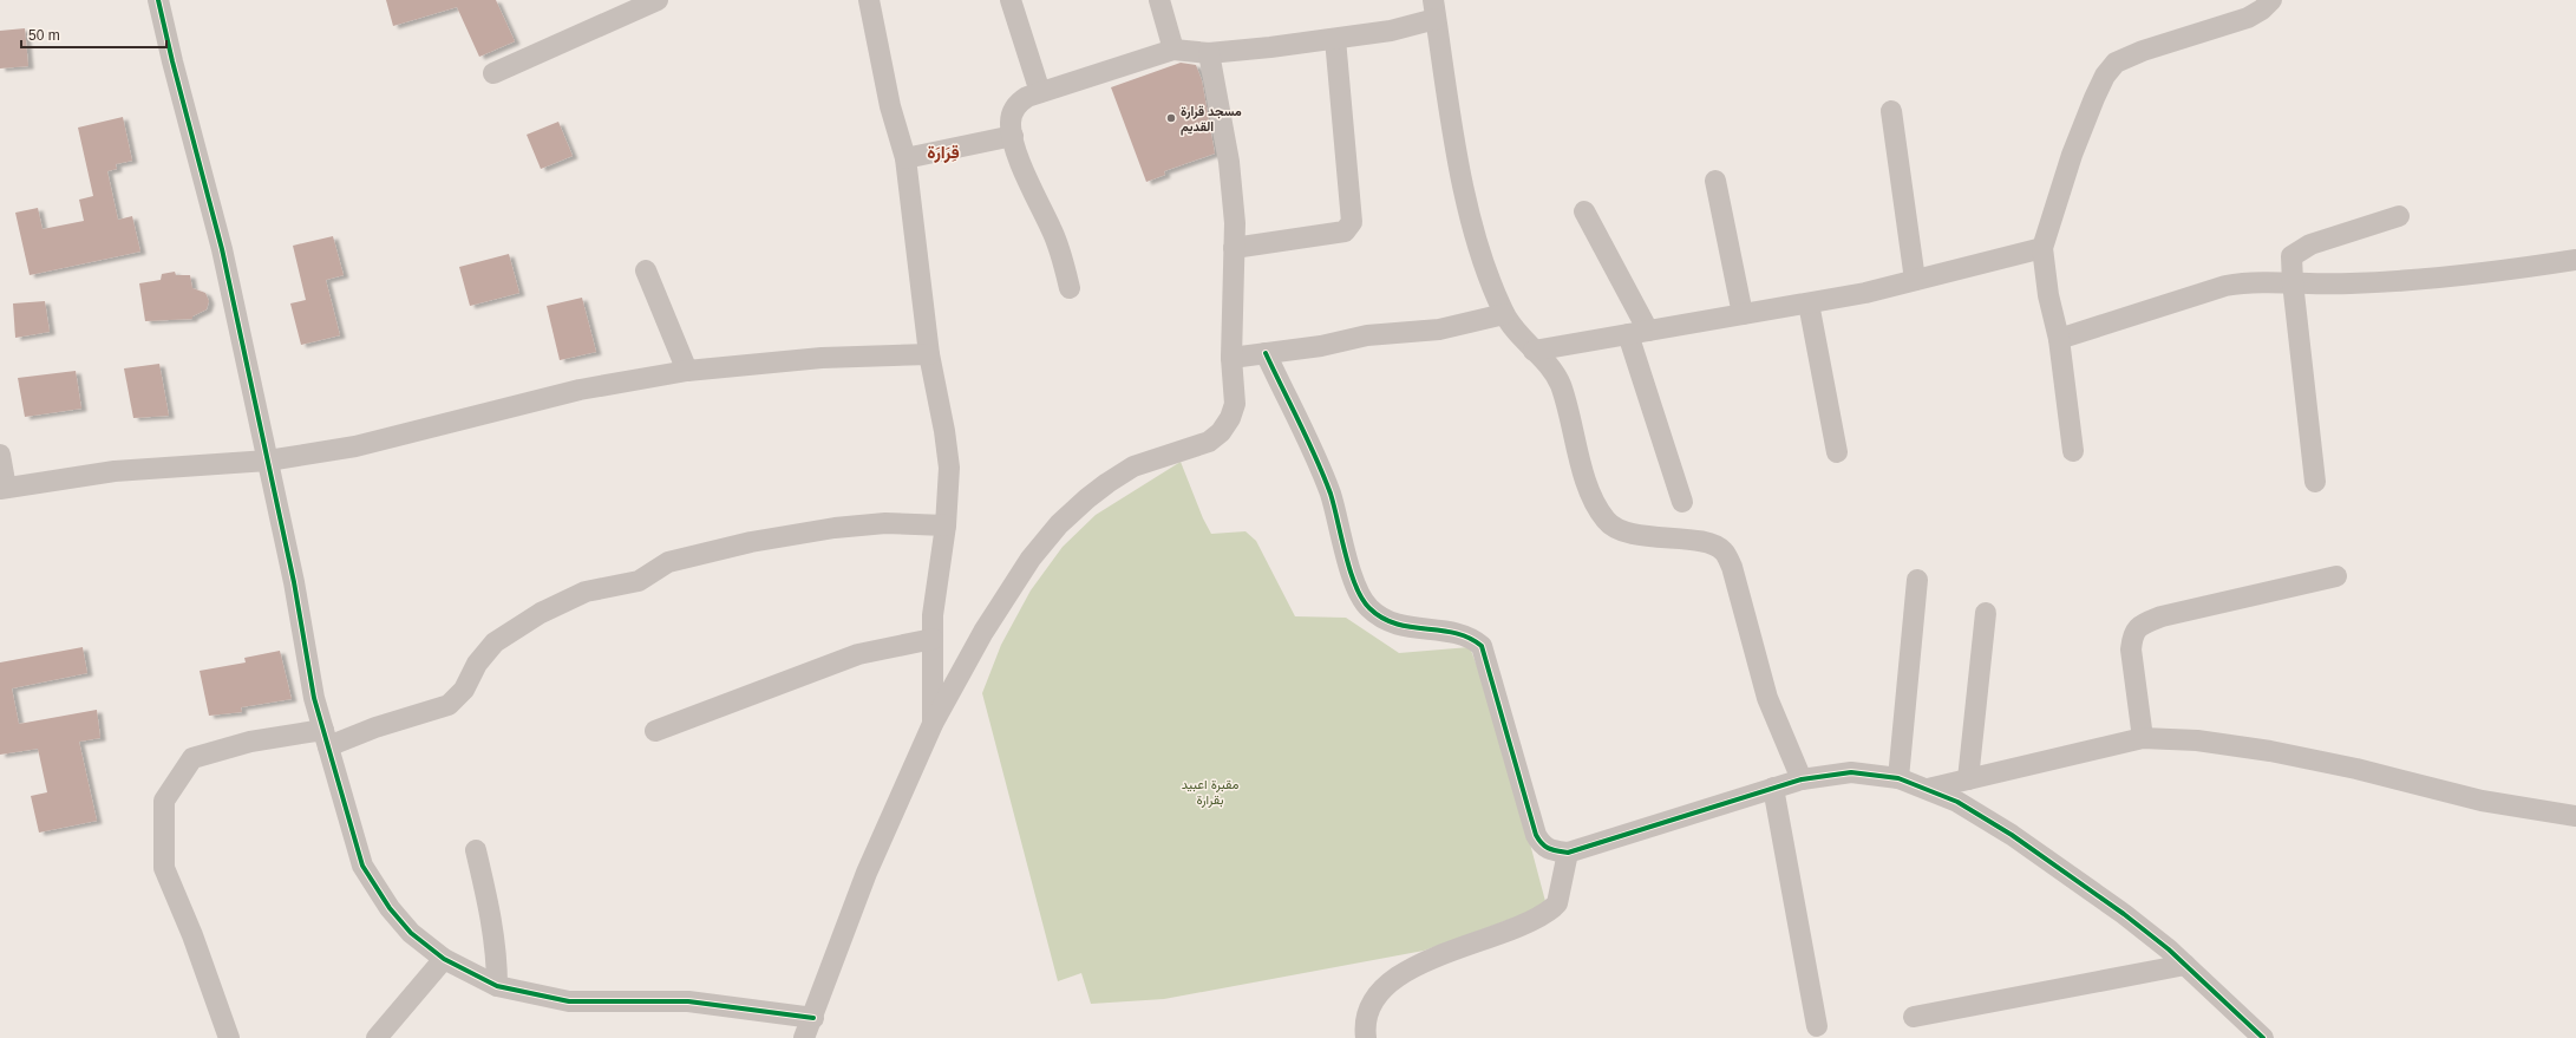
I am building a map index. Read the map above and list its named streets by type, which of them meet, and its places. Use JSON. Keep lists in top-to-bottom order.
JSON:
{
  "districts": ["قِرَارَة"],
  "parks": ["مقبرة اعبيد بقرارة"],
  "places": ["مسجد قرارة القديم"],
  "scale_bar": "50 m"
}
